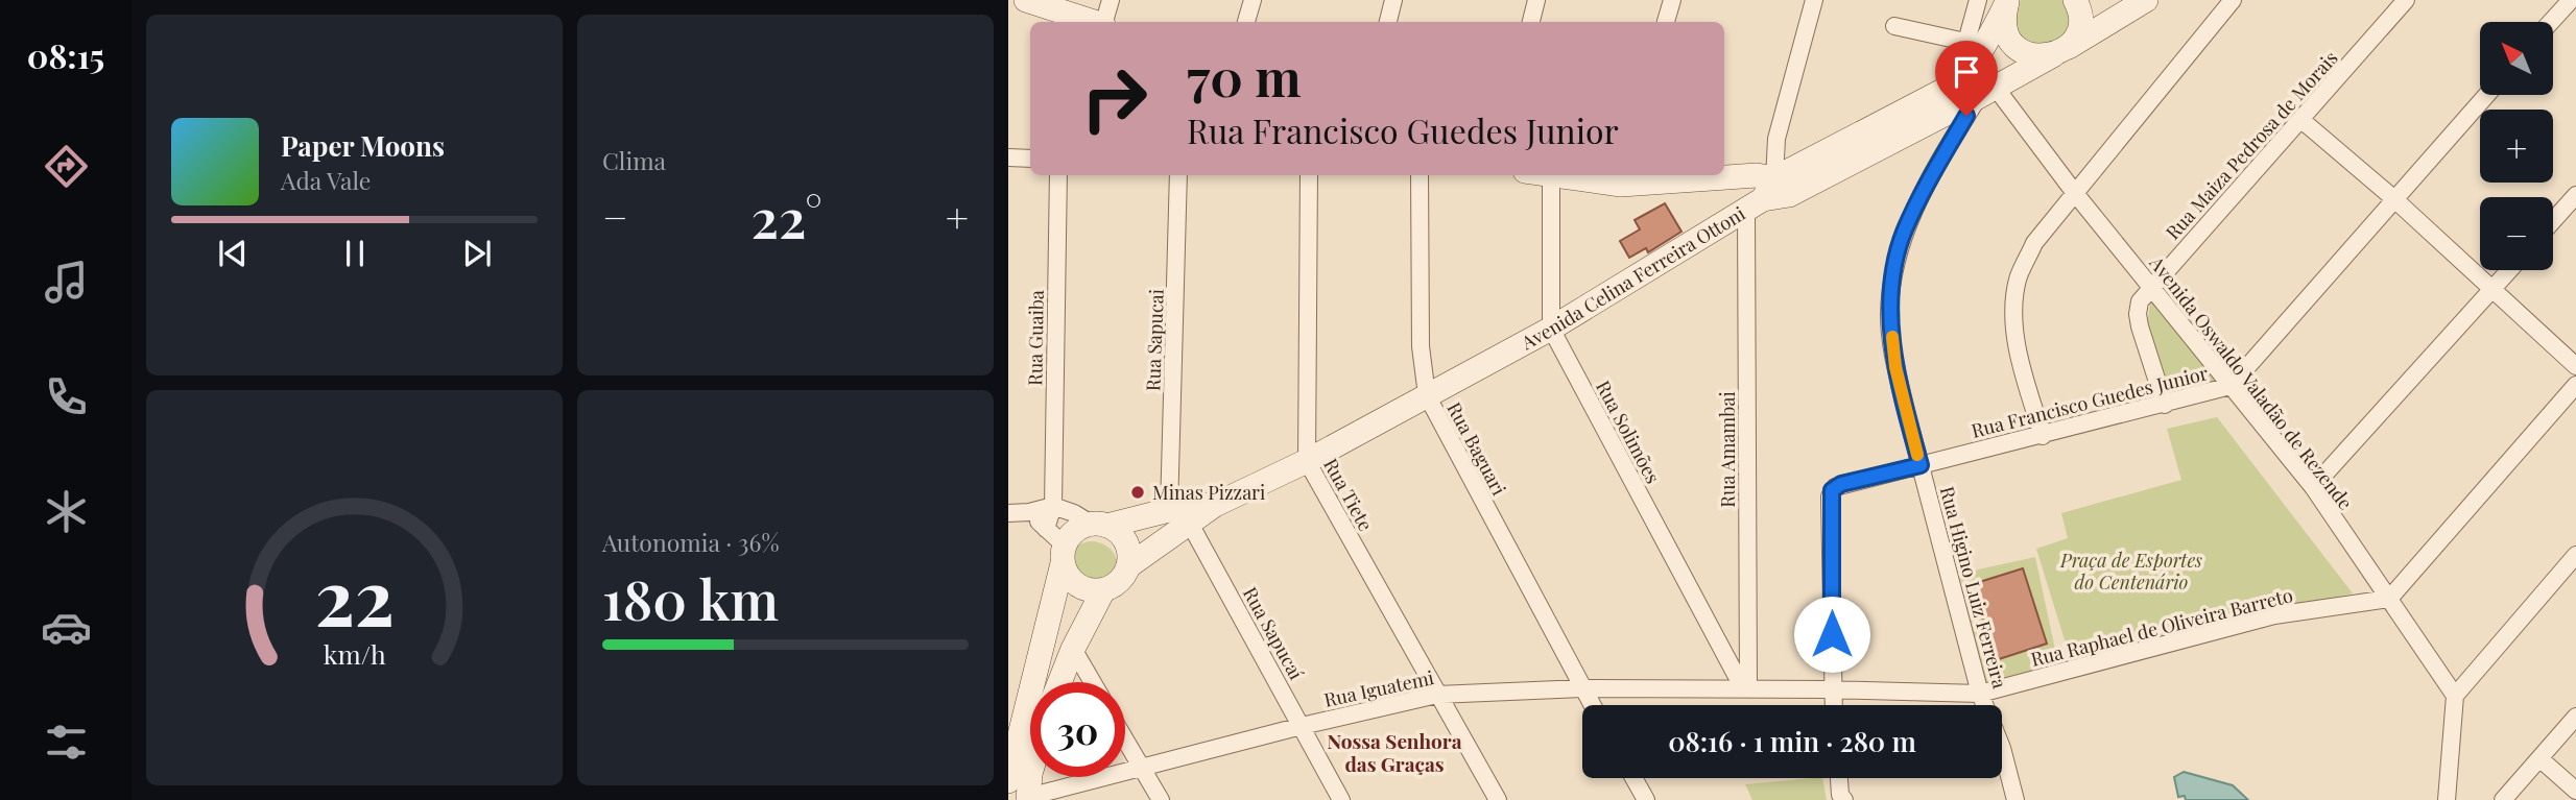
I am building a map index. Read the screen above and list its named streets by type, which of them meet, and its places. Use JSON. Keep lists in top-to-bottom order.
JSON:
{
  "streets": {
    "main road": ["Avenida Celina Ferreira Ottoni"],
    "street": [
      "Rua Maiza Pedrosa de Morais",
      "Rua Guaiba",
      "Rua Sapucai",
      "Avenida Oswaldo Valadão de Rezende",
      "Rua Francisco Guedes Junior",
      "Rua Solimões",
      "Rua Baguari",
      "Rua Amambai",
      "Rua Tiete",
      "Rua Higino Luiz Ferreira",
      "Rua Raphael de Oliveira Barreto",
      "Rua Sapucaí",
      "Rua Iguatemi"
    ]
  },
  "crossings": [
    ["Rua Maiza Pedrosa de Morais", "Avenida Oswaldo Valadão de Rezende"],
    ["Rua Maiza Pedrosa de Morais", "Rua Francisco Guedes Junior"],
    ["Avenida Celina Ferreira Ottoni", "Rua Sapucai"],
    ["Avenida Celina Ferreira Ottoni", "Avenida Oswaldo Valadão de Rezende"],
    ["Avenida Celina Ferreira Ottoni", "Rua Solimões"],
    ["Avenida Celina Ferreira Ottoni", "Rua Baguari"],
    ["Avenida Celina Ferreira Ottoni", "Rua Amambai"],
    ["Avenida Celina Ferreira Ottoni", "Rua Tiete"],
    ["Avenida Celina Ferreira Ottoni", "Rua Higino Luiz Ferreira"],
    ["Avenida Celina Ferreira Ottoni", "Rua Sapucaí"],
    ["Avenida Oswaldo Valadão de Rezende", "Rua Francisco Guedes Junior"],
    ["Avenida Oswaldo Valadão de Rezende", "Rua Higino Luiz Ferreira"],
    ["Avenida Oswaldo Valadão de Rezende", "Rua Raphael de Oliveira Barreto"],
    ["Rua Francisco Guedes Junior", "Rua Higino Luiz Ferreira"],
    ["Rua Francisco Guedes Junior", "Rua Raphael de Oliveira Barreto"],
    ["Rua Solimões", "Rua Amambai"],
    ["Rua Solimões", "Rua Raphael de Oliveira Barreto"],
    ["Rua Solimões", "Rua Iguatemi"],
    ["Rua Baguari", "Rua Iguatemi"],
    ["Rua Amambai", "Rua Raphael de Oliveira Barreto"],
    ["Rua Amambai", "Rua Iguatemi"],
    ["Rua Tiete", "Rua Iguatemi"],
    ["Rua Higino Luiz Ferreira", "Rua Raphael de Oliveira Barreto"],
    ["Rua Raphael de Oliveira Barreto", "Rua Iguatemi"],
    ["Rua Sapucaí", "Rua Iguatemi"]
  ],
  "districts": ["Nossa Senhora das Graças"],
  "parks": ["Praça de Esportes do Centenário"],
  "places": ["Minas Pizzari"],
  "north": "top left",
  "page": {
    "tabs": "08:15",
    "tile": [
      "Clima",
      ["Autonomia · 36%", "180 km"]
    ],
    "map_buttons": ["+", "−"],
    "turn": ["70 m", "Rua Francisco Guedes Junior"],
    "song": ["Paper Moons", "Ada Vale"],
    "heat": ["−", "22°", "+"],
    "limit": "30",
    "trip": "08:16 · 1 min · 280 m",
    "gauge": ["22", "km/h"]
  }
}
